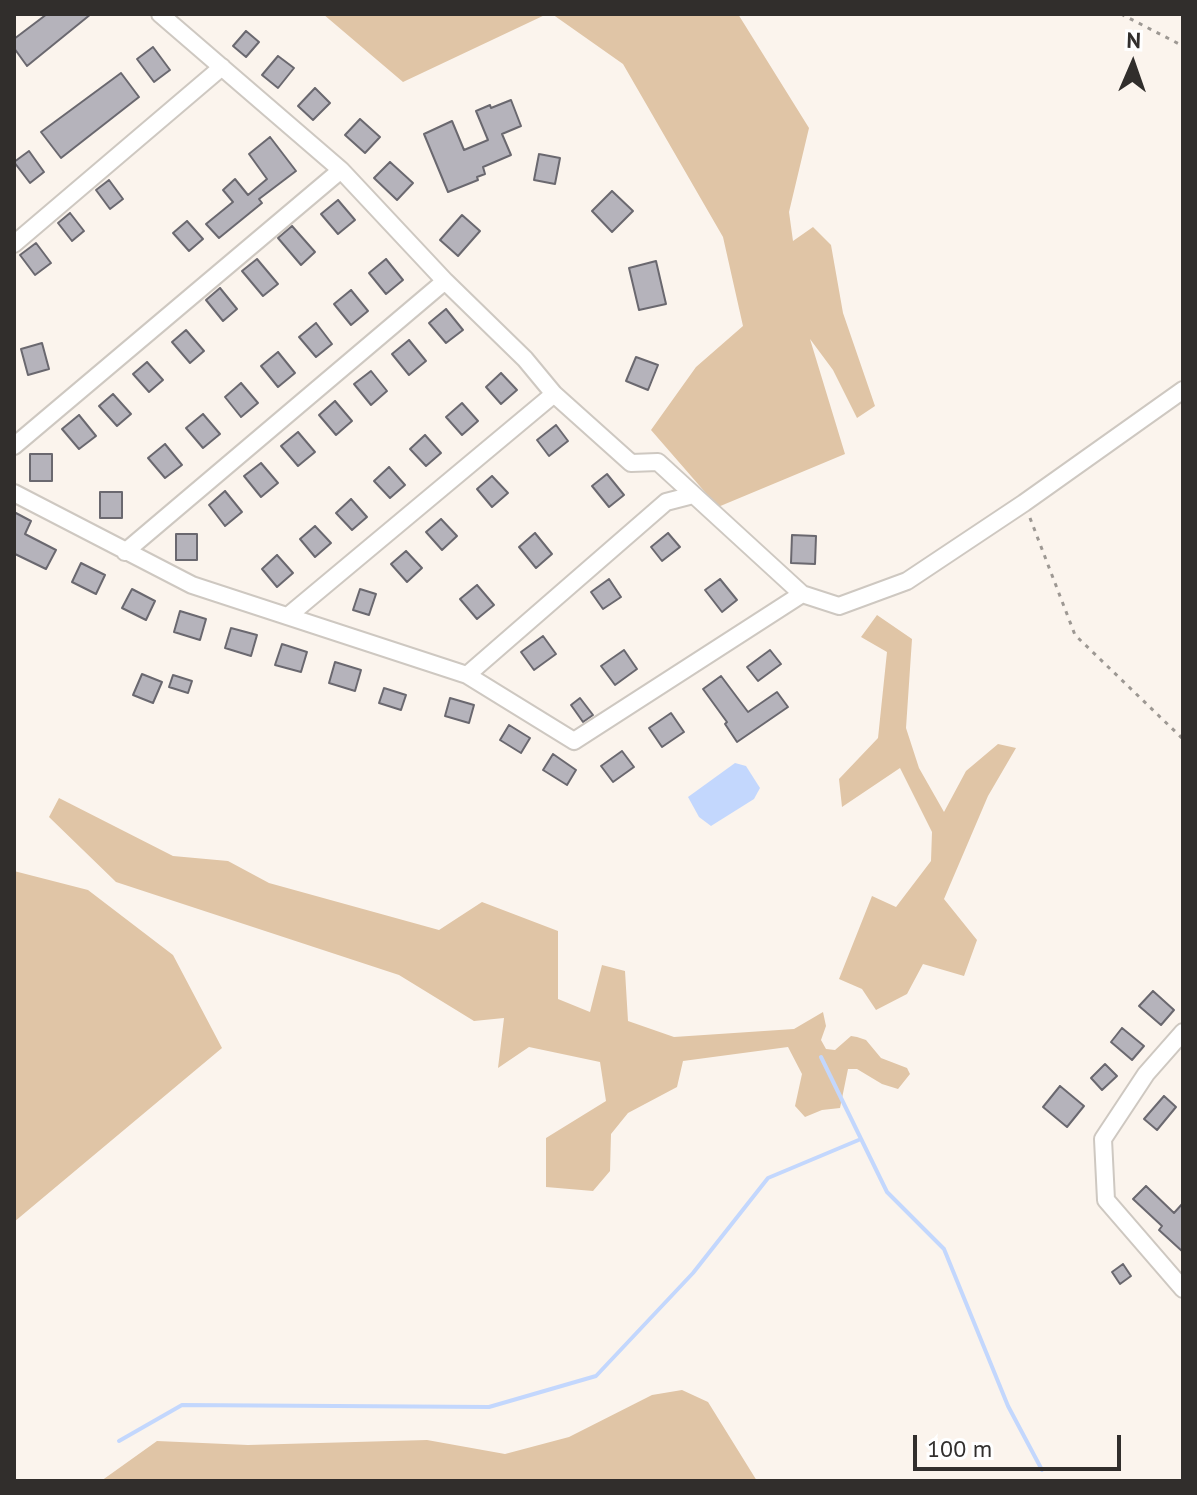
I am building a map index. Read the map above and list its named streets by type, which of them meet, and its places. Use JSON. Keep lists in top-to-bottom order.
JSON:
{
  "scale_bar": "100 m",
  "north": "top"
}
